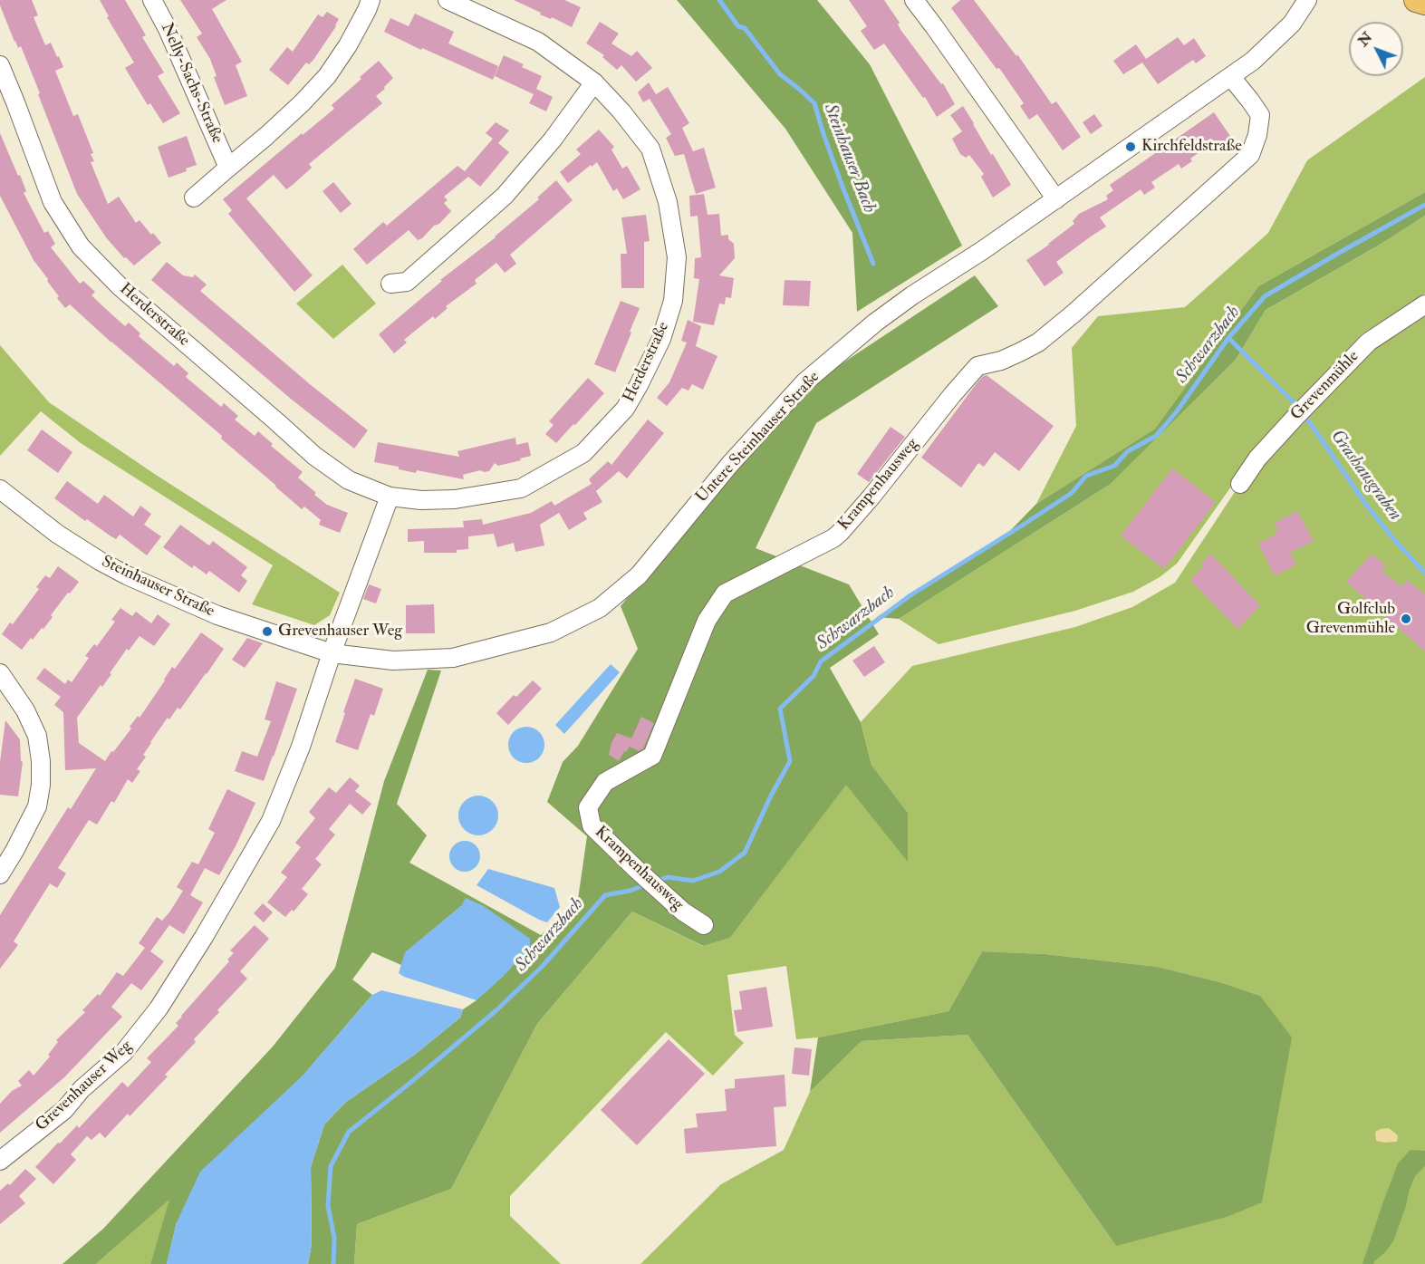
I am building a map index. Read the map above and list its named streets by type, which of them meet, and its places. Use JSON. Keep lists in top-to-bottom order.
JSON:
{
  "streets": {
    "street": [
      "Nelly-Sachs-Straße",
      "Herderstraße",
      "Grevenmühle",
      "Untere Steinhauser Straße",
      "Krampenhausweg",
      "Steinhauser Straße",
      "Grevenhauser Weg"
    ]
  },
  "crossings": [
    ["Untere Steinhauser Straße", "Krampenhausweg"],
    ["Untere Steinhauser Straße", "Steinhauser Straße"],
    ["Untere Steinhauser Straße", "Grevenhauser Weg"],
    ["Steinhauser Straße", "Grevenhauser Weg"]
  ],
  "water": ["Steinhauser Bach", "Schwarzbach", "Grashausgraben"],
  "places": ["Kirchfeldstraße", "Golfclub Grevenmühle", "Grevenhauser Weg"],
  "north": "top left"
}
